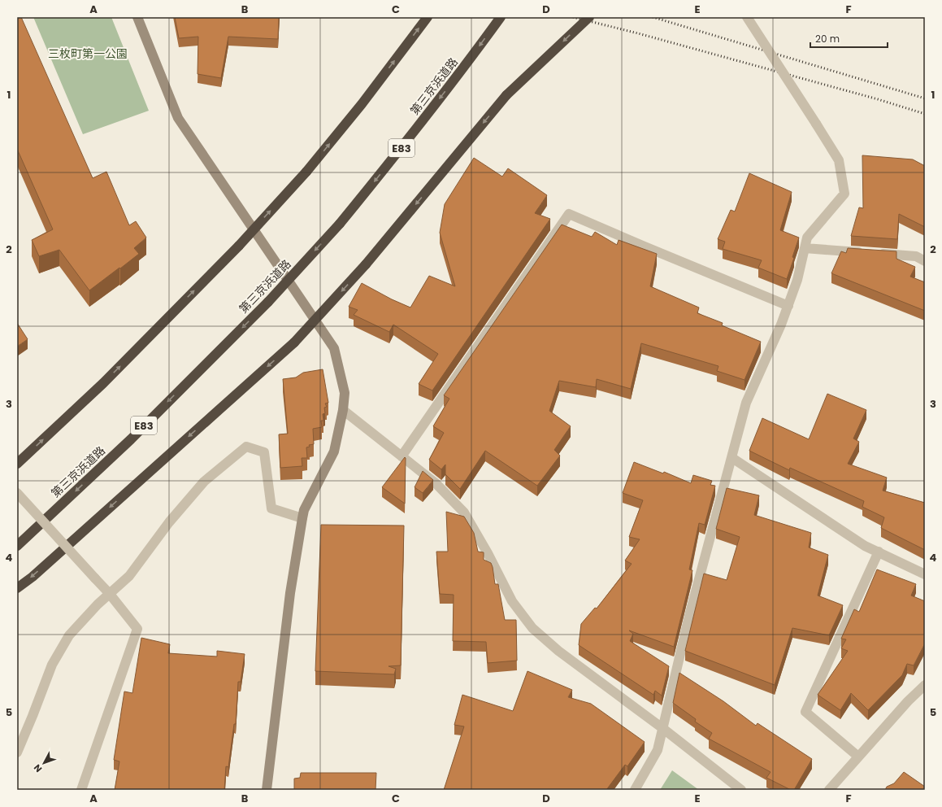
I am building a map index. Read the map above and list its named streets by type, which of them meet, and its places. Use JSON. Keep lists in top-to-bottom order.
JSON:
{
  "streets": {
    "highway": ["第三京浜道路", "E83"]
  },
  "parks": ["三枚町第一公園"],
  "scale_bar": "20 m",
  "north": "bottom left",
  "grid": {
    "columns": [
      "A",
      "B",
      "C",
      "D",
      "E",
      "F"
    ],
    "rows": [
      "1",
      "2",
      "3",
      "4",
      "5"
    ]
  }
}
